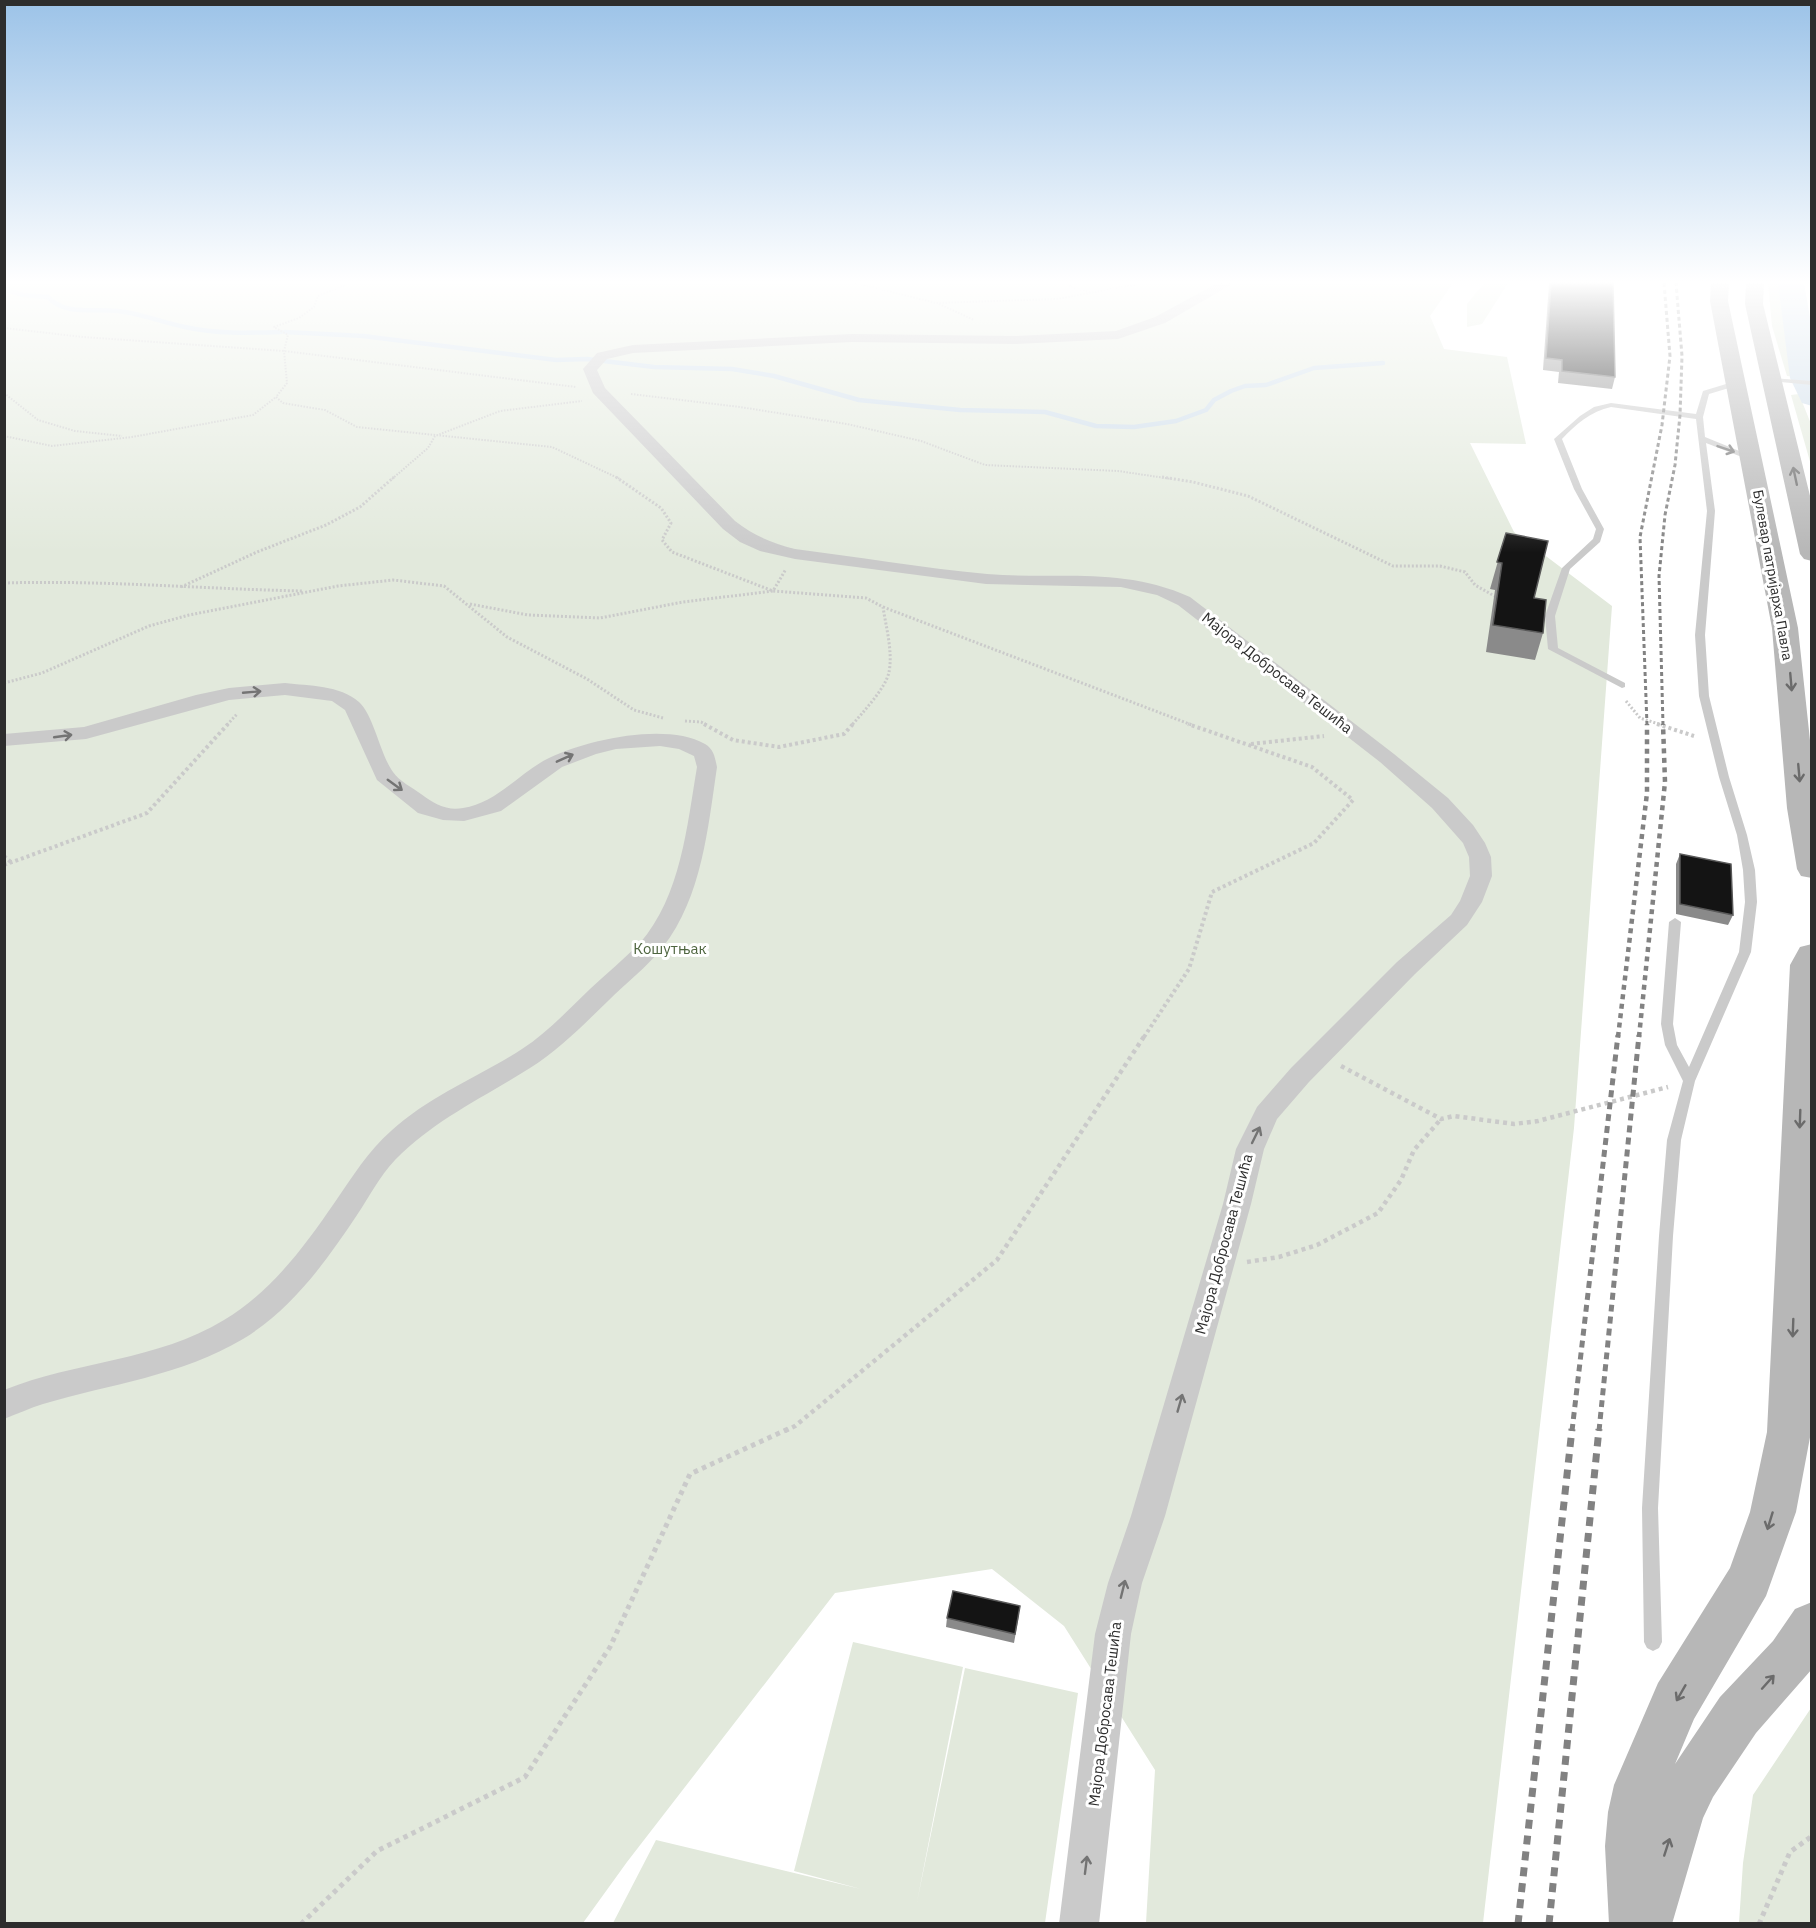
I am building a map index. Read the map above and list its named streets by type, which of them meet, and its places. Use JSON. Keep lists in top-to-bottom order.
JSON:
{
  "streets": {
    "main road": ["Булевар патријарха Павла"],
    "street": ["Мајора Добросава Тешића"]
  },
  "one_way": ["Булевар патријарха Павла", "Мајора Добросава Тешића"],
  "parks": ["Кошутњак"]
}
